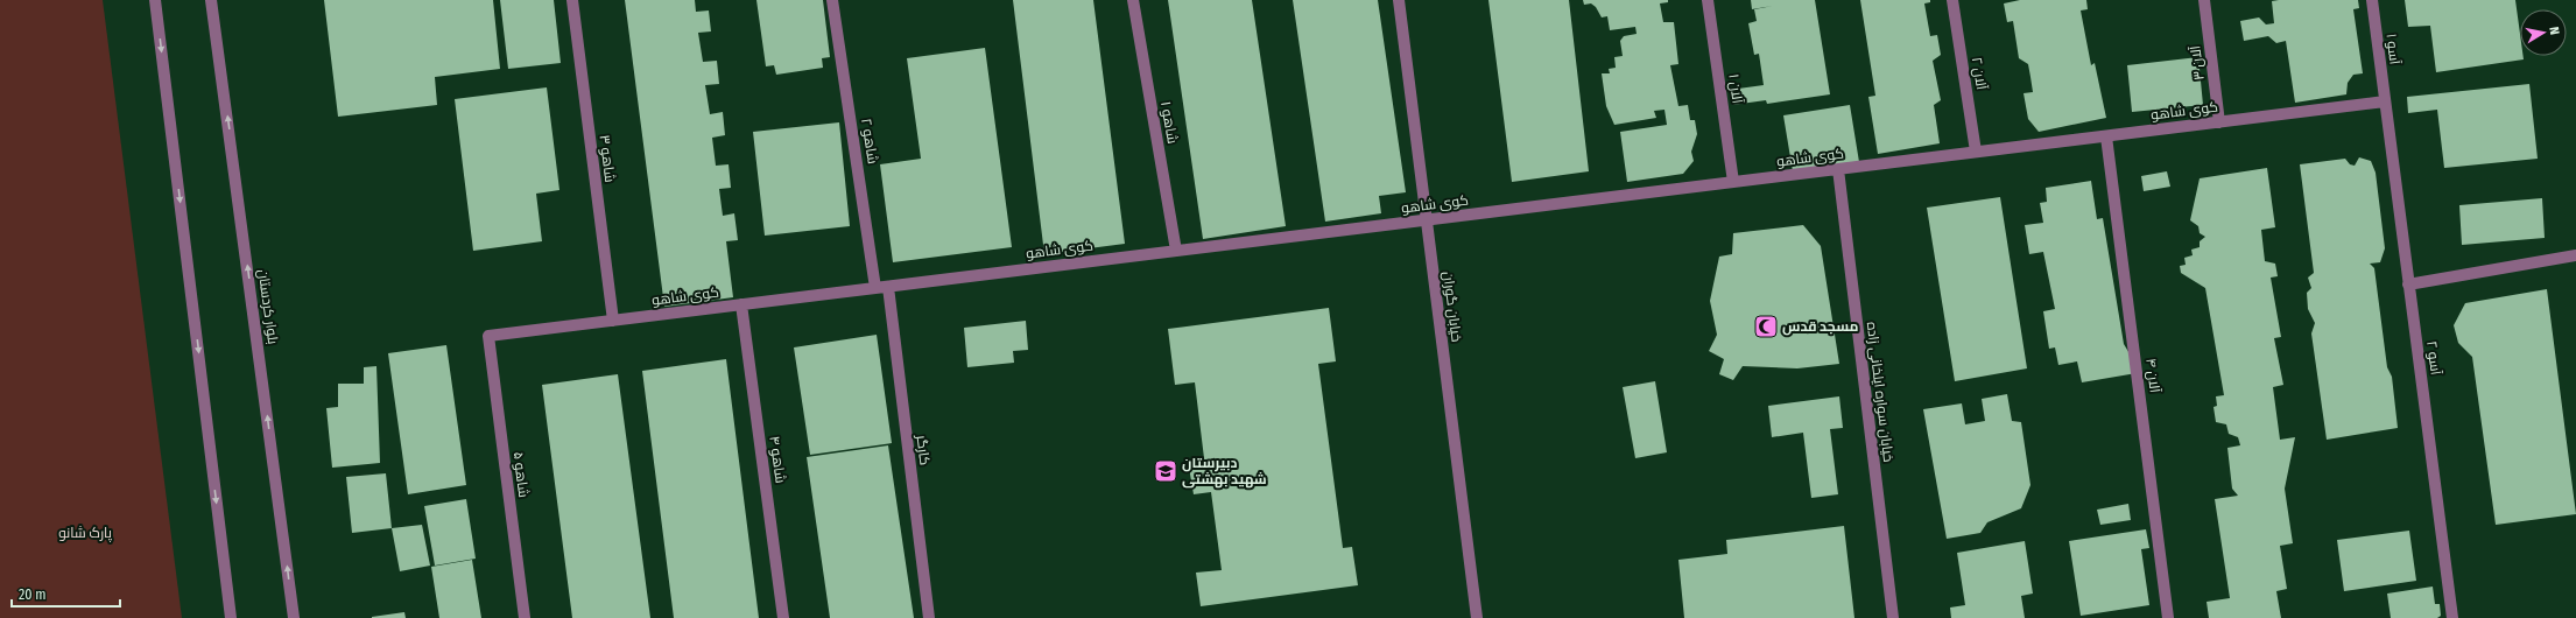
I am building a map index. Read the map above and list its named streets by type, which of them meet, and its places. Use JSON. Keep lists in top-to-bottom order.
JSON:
{
  "streets": {
    "street": [
      "آسو ۱",
      "آلان ۳",
      "آلان ۲",
      "آلان ۱",
      "کوی شاهو",
      "شاهو ۱",
      "شاهو ۲",
      "شاهو ۳",
      "بلوار کردستان",
      "خیابان گوران",
      "آسو ۲",
      "آلان ۴",
      "خیابان سواره ایلخانی زاده",
      "کارگر",
      "شاهو ۴",
      "شاهو ۵"
    ]
  },
  "crossings": [
    ["آسو ۱", "کوی شاهو"],
    ["آسو ۱", "آسو ۲"],
    ["آلان ۳", "کوی شاهو"],
    ["آلان ۲", "کوی شاهو"],
    ["آلان ۱", "کوی شاهو"],
    ["کوی شاهو", "شاهو ۱"],
    ["کوی شاهو", "شاهو ۲"],
    ["کوی شاهو", "شاهو ۳"],
    ["کوی شاهو", "خیابان گوران"],
    ["کوی شاهو", "آسو ۲"],
    ["کوی شاهو", "آلان ۴"],
    ["کوی شاهو", "خیابان سواره ایلخانی زاده"],
    ["کوی شاهو", "کارگر"],
    ["کوی شاهو", "شاهو ۴"],
    ["کوی شاهو", "شاهو ۵"],
    ["شاهو ۲", "کارگر"]
  ],
  "parks": ["پارک شانو"],
  "places": {
    "mosque": ["مسجد قدس"],
    "school or university": ["دبیرستان شهید بهشتی"]
  },
  "scale_bar": "20 m",
  "north": "right"
}
